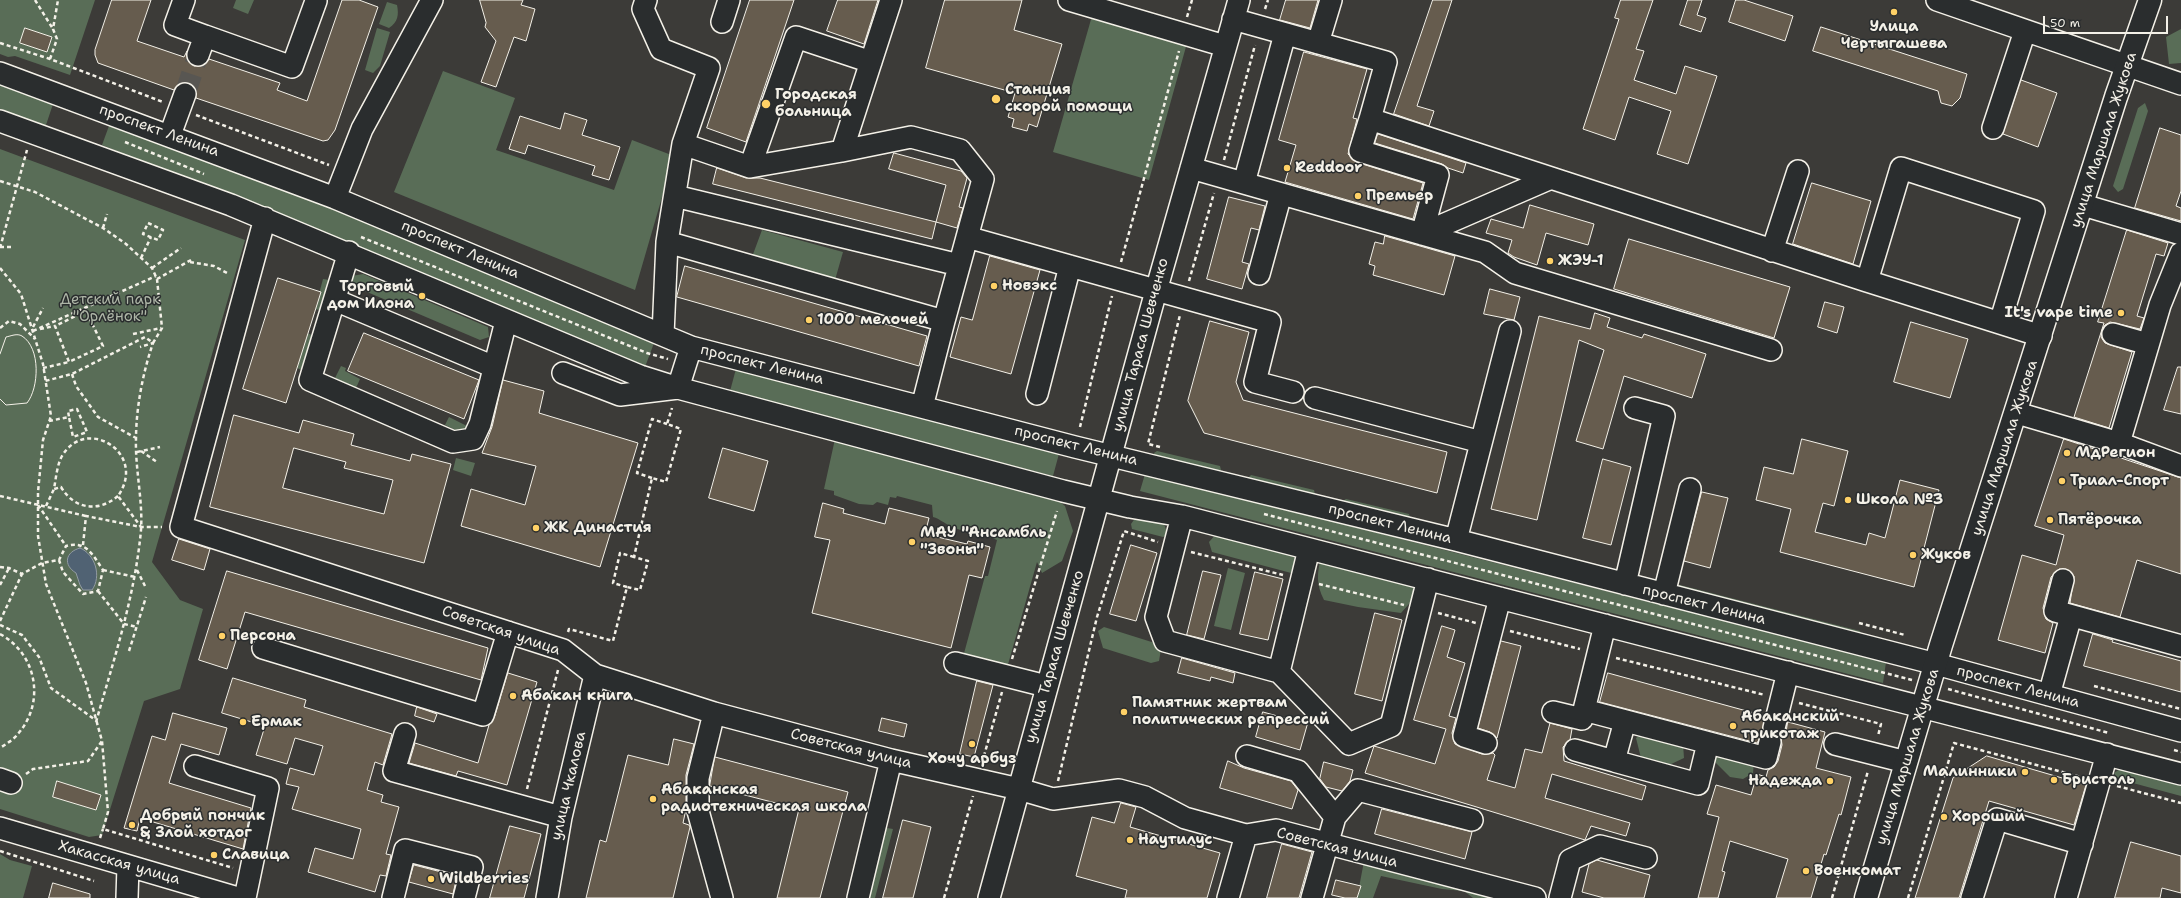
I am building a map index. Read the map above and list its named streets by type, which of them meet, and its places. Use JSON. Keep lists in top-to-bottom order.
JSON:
{
  "streets": {
    "main road": ["улица Маршала Жукова"],
    "street": [
      "проспект Ленина",
      "улица Тараса Шевченко",
      "Советская улица",
      "улица Чкалова",
      "Хакасская улица"
    ]
  },
  "crossings": [
    ["проспект Ленина", "улица Маршала Жукова"],
    ["проспект Ленина", "улица Тараса Шевченко"],
    ["улица Тараса Шевченко", "Советская улица"],
    ["Советская улица", "улица Чкалова"]
  ],
  "parks": ["Детский парк \"Орлёнок\""],
  "places": [
    "Улица Чертыгашева",
    "Станция скорой помощи",
    "Городская больница",
    "Reddoor",
    "Премьер",
    "ЖЭУ-1",
    "Новэкс",
    "Торговый дом Илона",
    "It's vape time",
    "1000 мелочей",
    "МдРегион",
    "Триал-Спорт",
    "Школа №3",
    "Пятёрочка",
    "ЖК Династия",
    "МАУ \"Ансамбль \"Звоны\"",
    "Жуков",
    "Персона",
    "Абакан книга",
    "Памятник жертвам политических репрессий",
    "Ермак",
    "Абаканский трикотаж",
    "Хочу арбуз",
    "Малинники",
    "Бристоль",
    "Надежда",
    "Абаканская радиотехническая школа",
    "Хороший",
    "Добрый пончик & Злой хотдог",
    "Наутилус",
    "Славица",
    "Военкомат",
    "Wildberries"
  ],
  "scale_bar": "50 m"
}
